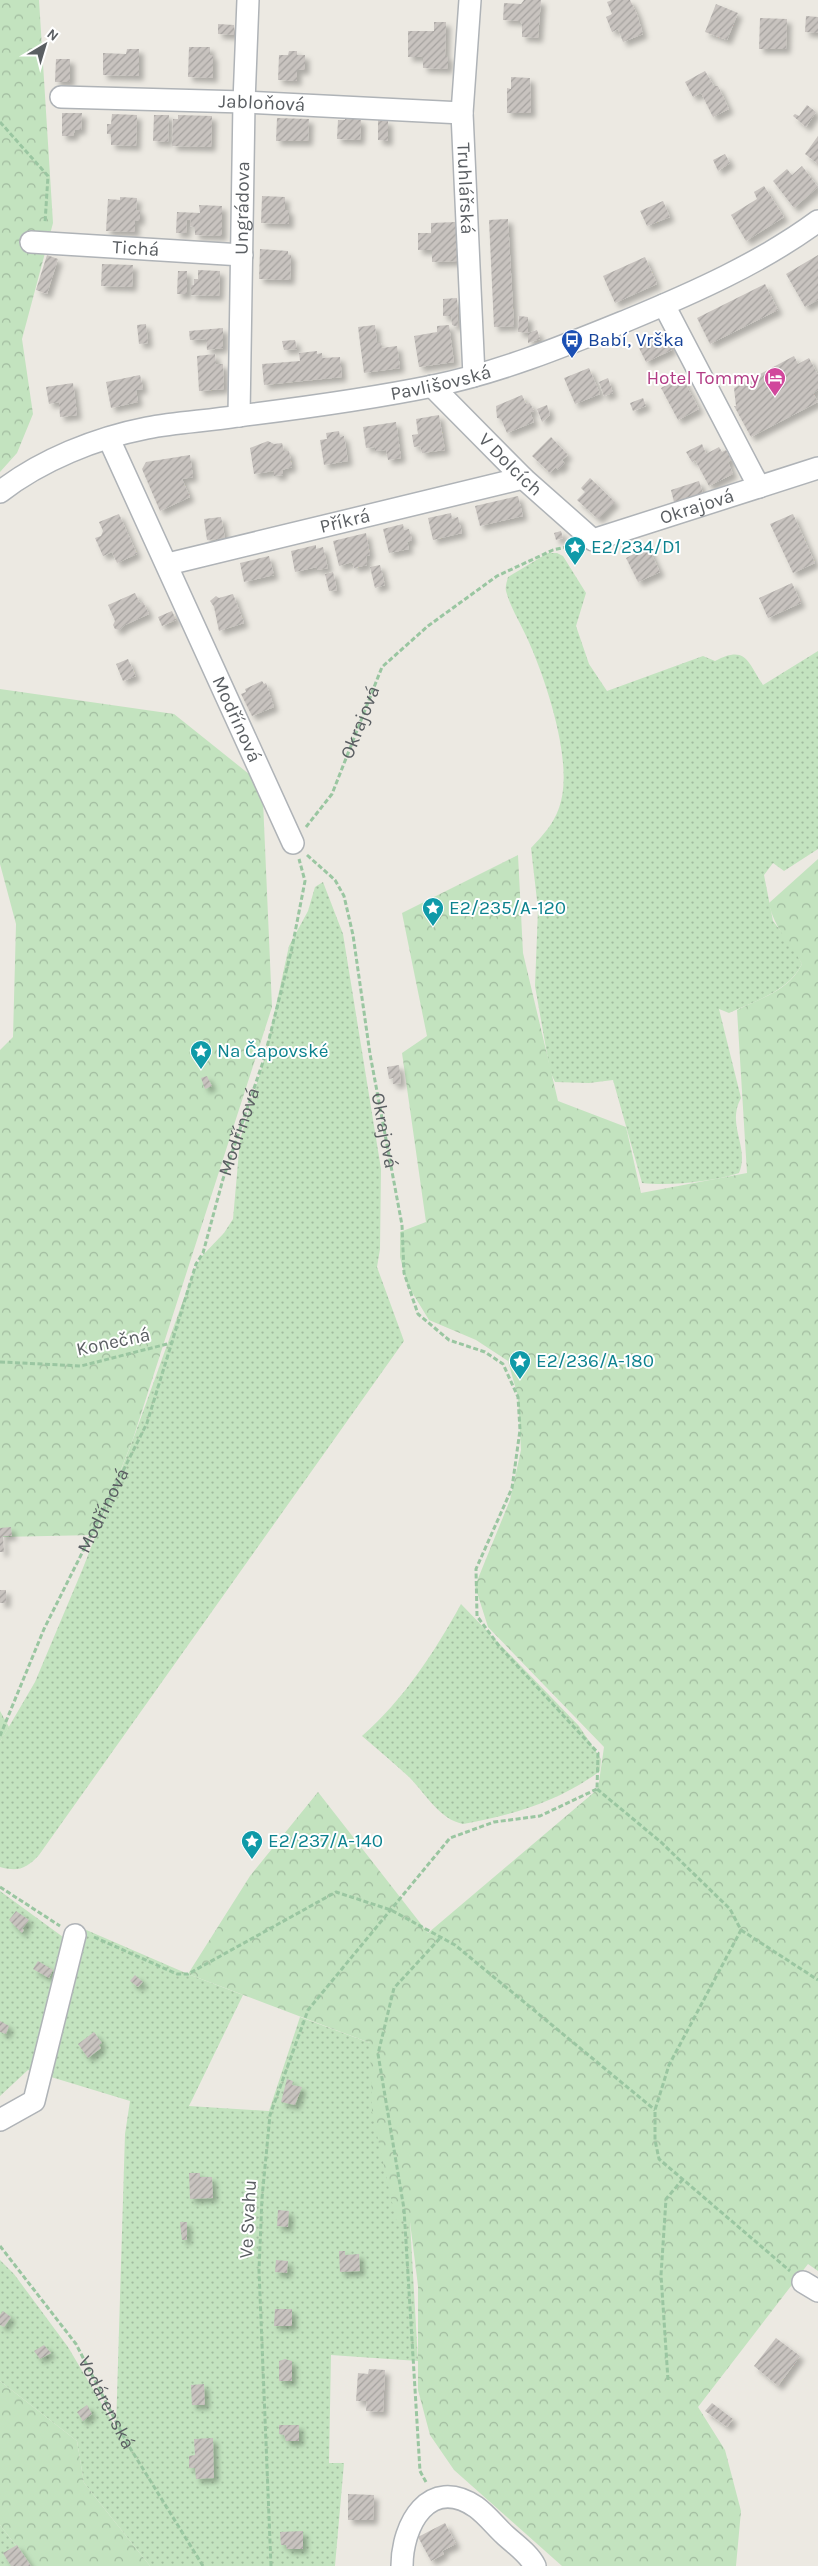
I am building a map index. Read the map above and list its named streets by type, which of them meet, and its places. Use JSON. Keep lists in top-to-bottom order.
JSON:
{
  "streets": {
    "street": [
      "Jabloňová",
      "Truhlářská",
      "Ungrádova",
      "Tichá",
      "Pavlišovská",
      "V Dolcích",
      "Okrajová",
      "Příkrá",
      "Modřínová"
    ],
    "path": ["Konečná", "Ve Svahu", "Vodárenská"]
  },
  "crossings": [
    ["Jabloňová", "Truhlářská"],
    ["Jabloňová", "Ungrádova"],
    ["Truhlářská", "Pavlišovská"],
    ["Ungrádova", "Tichá"],
    ["Ungrádova", "Pavlišovská"],
    ["Pavlišovská", "V Dolcích"],
    ["Pavlišovská", "Modřínová"],
    ["V Dolcích", "Okrajová"],
    ["V Dolcích", "Příkrá"],
    ["Okrajová", "Modřínová"],
    ["Okrajová", "Ve Svahu"],
    ["Příkrá", "Modřínová"],
    ["Modřínová", "Konečná"]
  ],
  "places": {
    "bus stop": ["Babí, Vrška"],
    "hotel": ["Hotel Tommy"],
    "place": [
      "E2/234/D1",
      "E2/235/A-120",
      "Na Čapovské",
      "E2/236/A-180",
      "E2/237/A-140"
    ]
  },
  "north": "top right"
}
